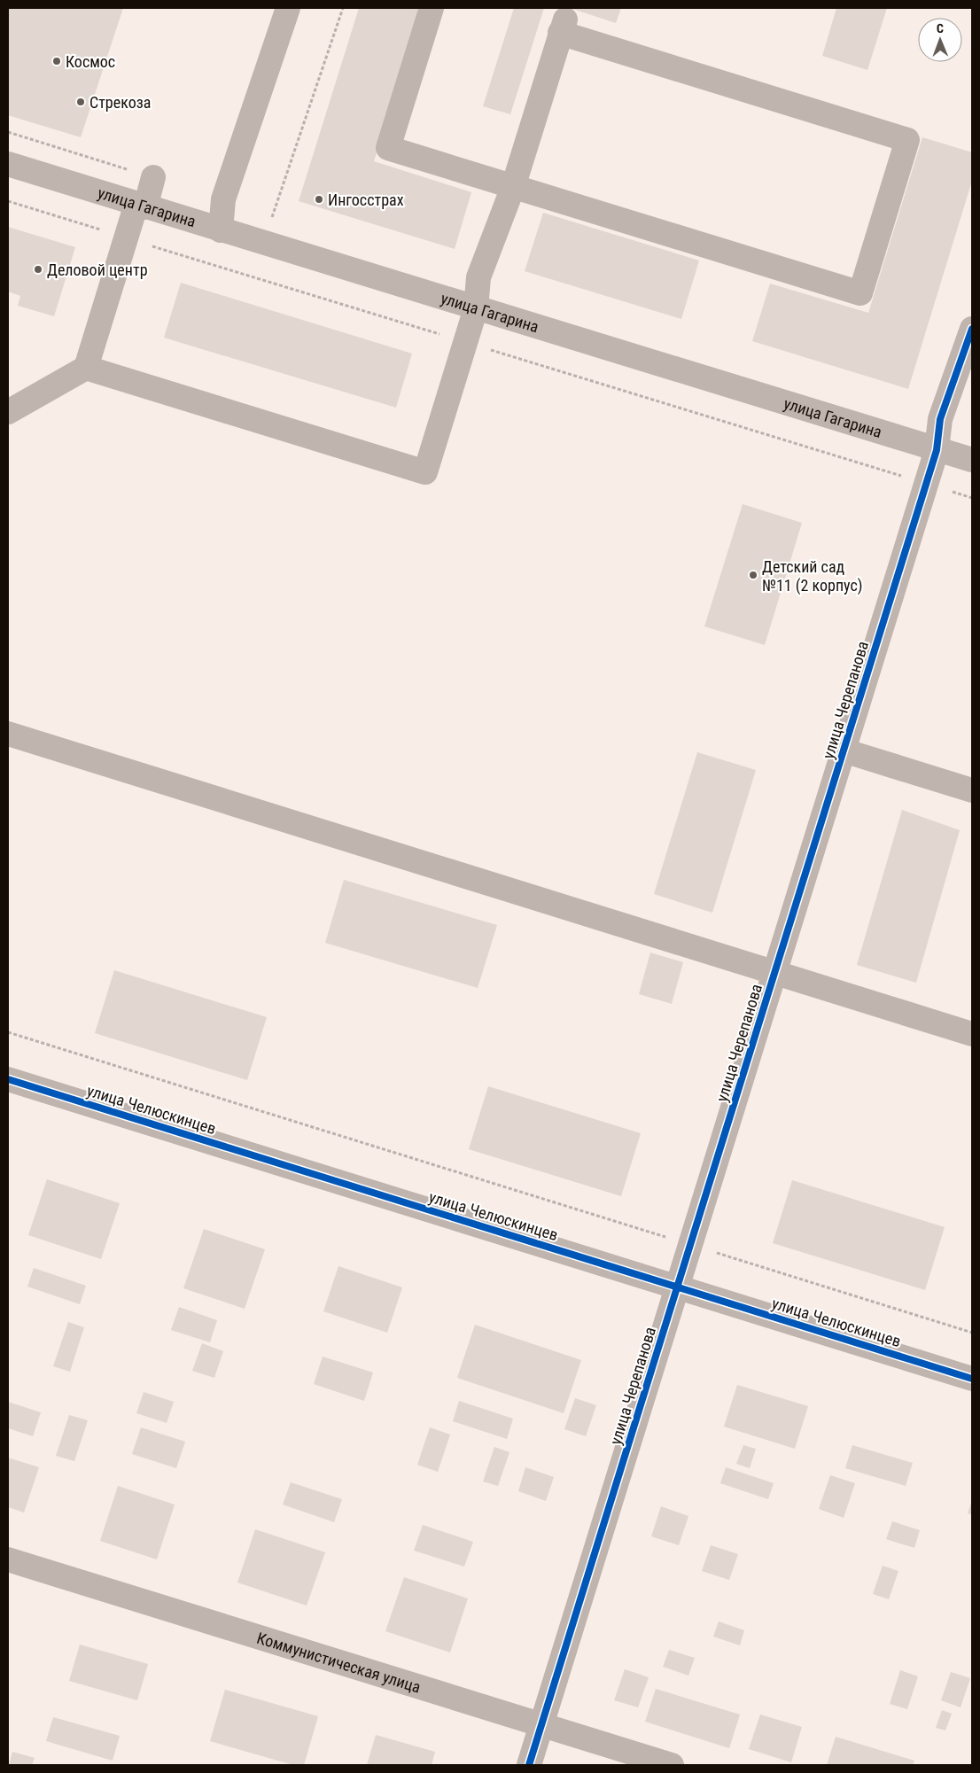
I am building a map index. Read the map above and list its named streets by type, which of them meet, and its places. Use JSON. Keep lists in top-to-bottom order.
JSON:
{
  "streets": {
    "street": [
      "улица Гагарина",
      "улица Черепанова",
      "улица Челюскинцев",
      "Коммунистическая улица"
    ]
  },
  "crossings": [
    ["улица Гагарина", "улица Черепанова"],
    ["улица Черепанова", "улица Челюскинцев"],
    ["улица Черепанова", "Коммунистическая улица"]
  ],
  "places": [
    "Космос",
    "Стрекоза",
    "Ингосстрах",
    "Деловой центр",
    "Детский сад №11 (2 корпус)"
  ],
  "north": "top"
}
